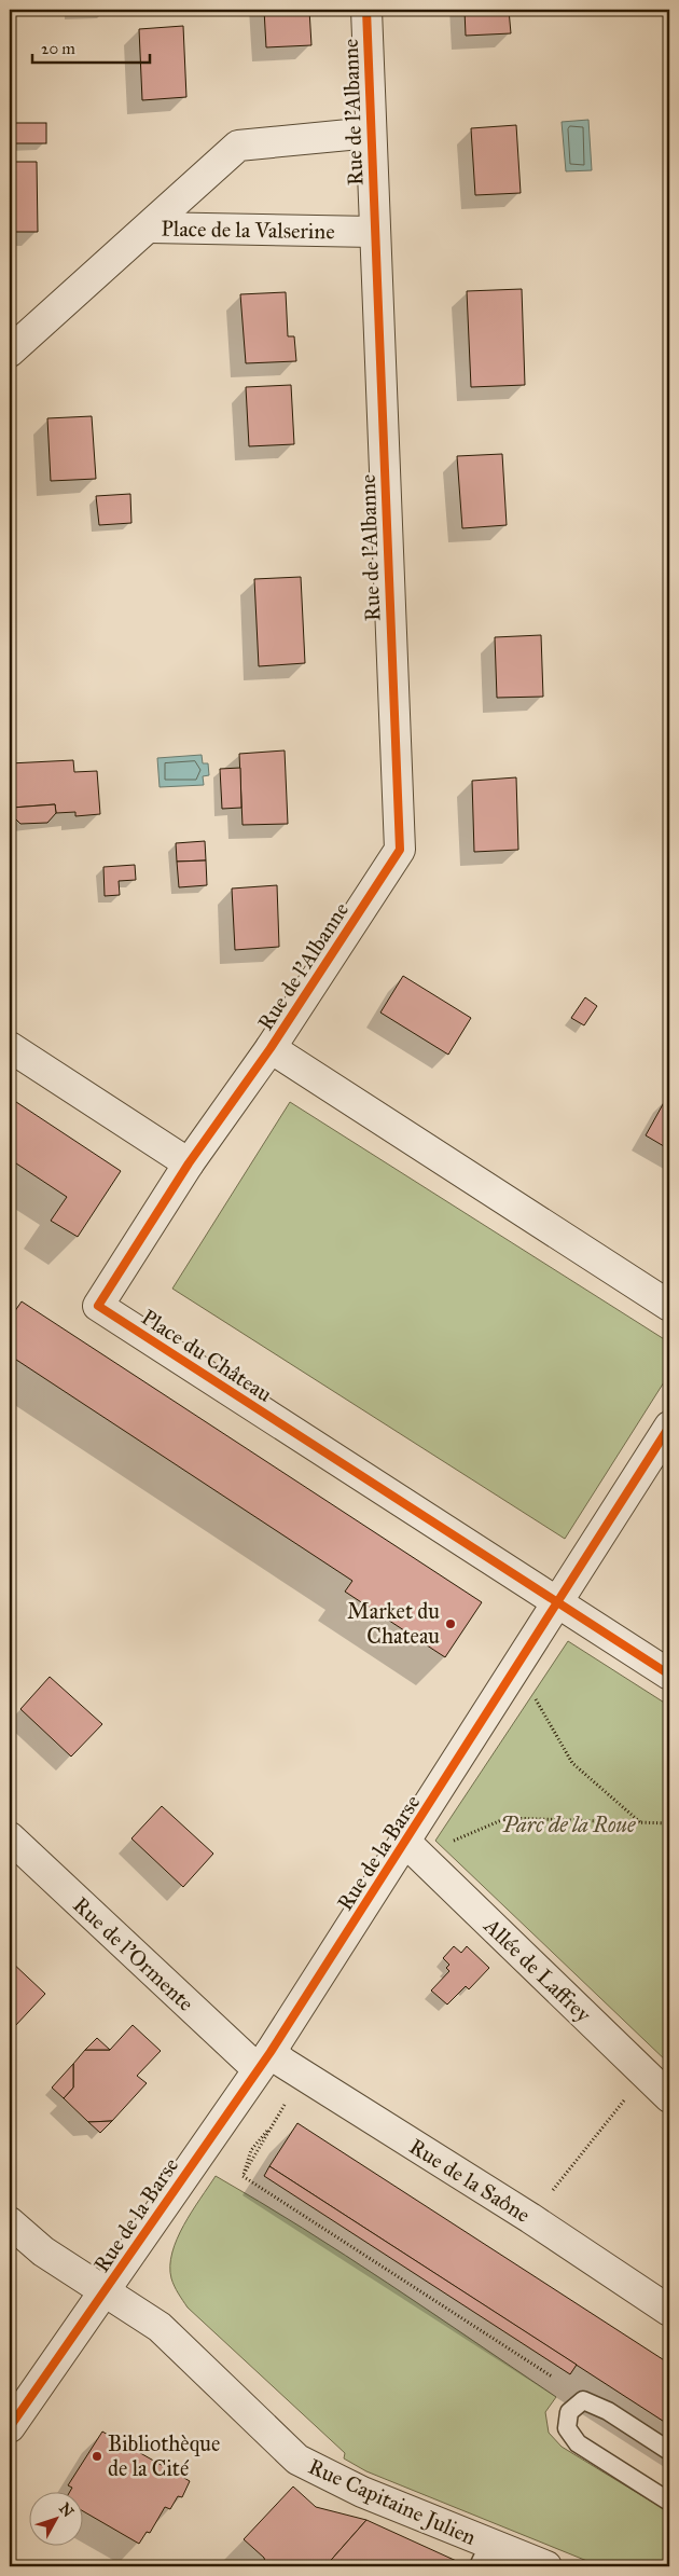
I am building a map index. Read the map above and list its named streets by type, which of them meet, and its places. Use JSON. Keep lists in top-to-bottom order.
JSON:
{
  "streets": {
    "street": [
      "Rue de l'Albanne",
      "Place de la Valserine",
      "Place du Château",
      "Rue de la Barse",
      "Rue de l'Ormente",
      "Allée de Laffrey",
      "Rue de la Saône",
      "Rue Capitaine Julien"
    ]
  },
  "crossings": [
    ["Rue de l'Albanne", "Place de la Valserine"],
    ["Rue de l'Albanne", "Place du Château"],
    ["Place du Château", "Rue de la Barse"],
    ["Rue de la Barse", "Rue de l'Ormente"],
    ["Rue de la Barse", "Allée de Laffrey"],
    ["Rue de la Barse", "Rue de la Saône"],
    ["Rue de la Barse", "Rue Capitaine Julien"],
    ["Rue de l'Ormente", "Rue de la Saône"]
  ],
  "parks": ["Parc de la Roue"],
  "places": ["Market du Chateau", "Bibliothèque de la Cité"],
  "scale_bar": "20 m",
  "north": "top right"
}
